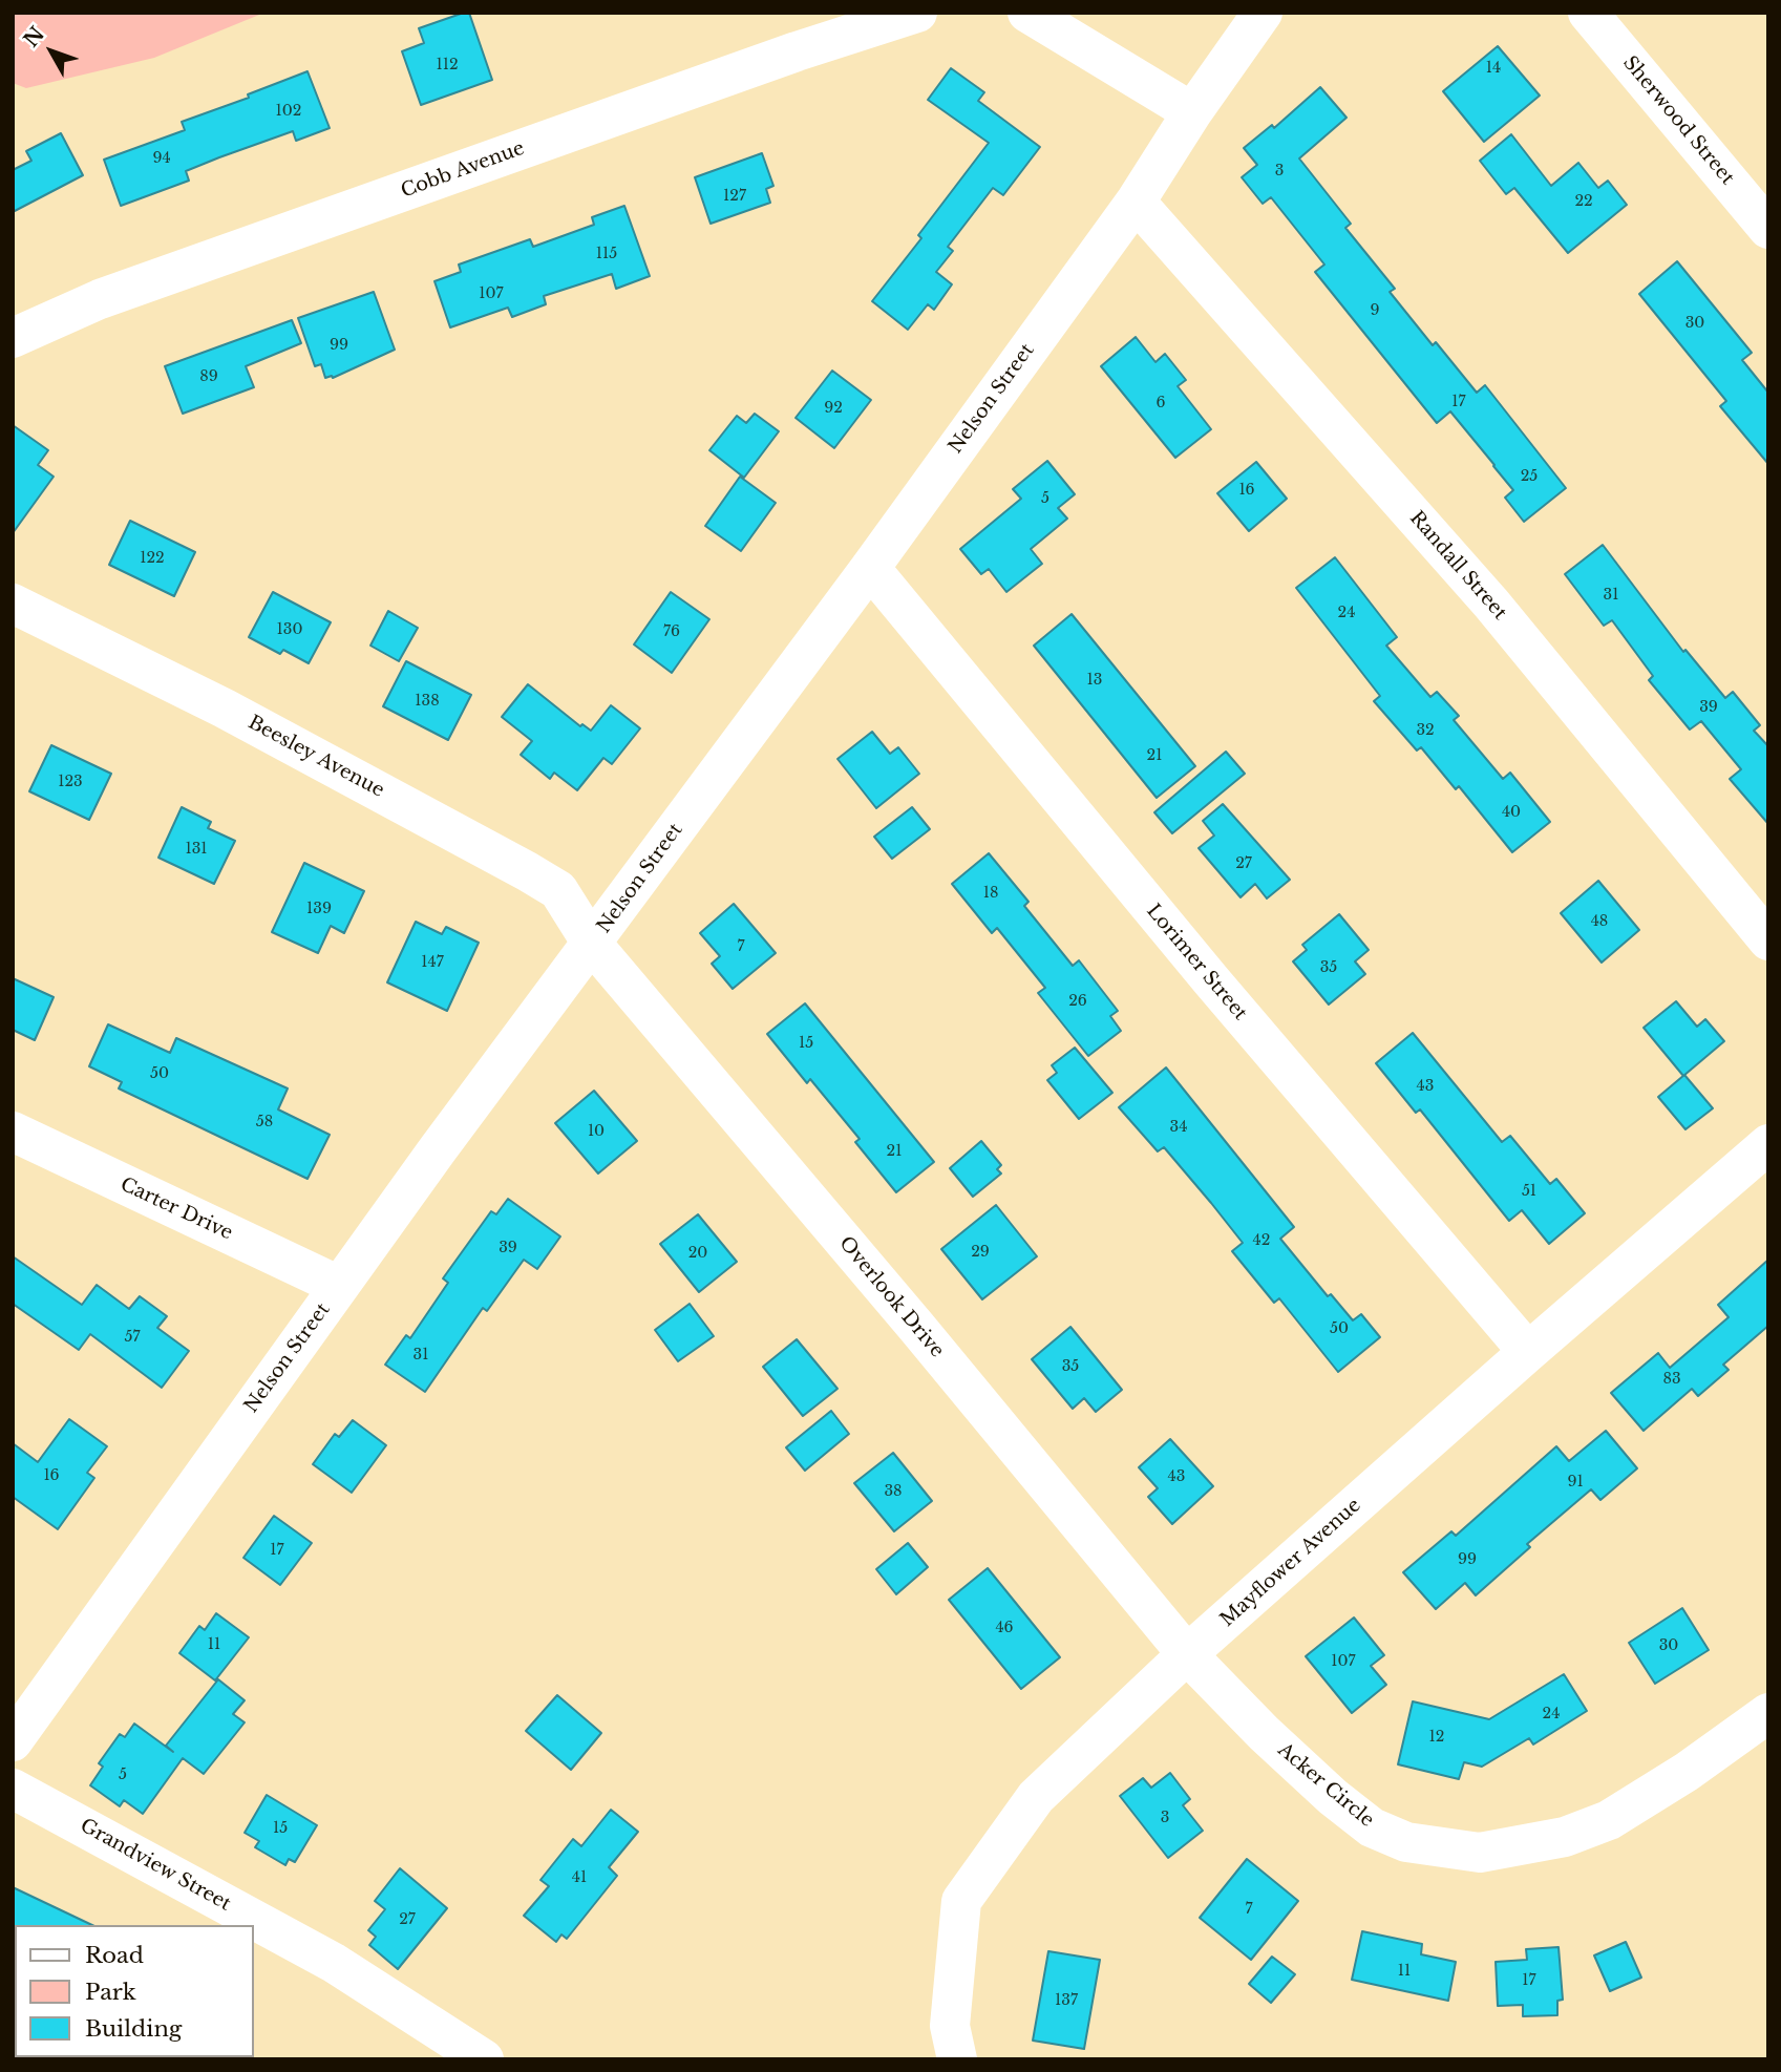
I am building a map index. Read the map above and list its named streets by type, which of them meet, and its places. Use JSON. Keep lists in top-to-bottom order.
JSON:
{
  "streets": {
    "street": [
      "Sherwood Street",
      "Cobb Avenue",
      "Nelson Street",
      "Randall Street",
      "Beesley Avenue",
      "Lorimer Street",
      "Carter Drive",
      "Overlook Drive",
      "Mayflower Avenue",
      "Acker Circle",
      "Grandview Street"
    ]
  },
  "crossings": [
    ["Nelson Street", "Randall Street"],
    ["Nelson Street", "Beesley Avenue"],
    ["Nelson Street", "Lorimer Street"],
    ["Nelson Street", "Carter Drive"],
    ["Nelson Street", "Overlook Drive"],
    ["Beesley Avenue", "Overlook Drive"],
    ["Lorimer Street", "Mayflower Avenue"],
    ["Overlook Drive", "Mayflower Avenue"],
    ["Overlook Drive", "Acker Circle"],
    ["Mayflower Avenue", "Acker Circle"]
  ],
  "house_numbers": [
    "112",
    "14",
    "102",
    "94",
    "3",
    "127",
    "22",
    "115",
    "107",
    "9",
    "30",
    "99",
    "89",
    "17",
    "6",
    "92",
    "25",
    "16",
    "5",
    "122",
    "31",
    "24",
    "130",
    "76",
    "13",
    "138",
    "39",
    "32",
    "21",
    "123",
    "40",
    "131",
    "27",
    "18",
    "139",
    "48",
    "7",
    "147",
    "35",
    "26",
    "15",
    "50",
    "43",
    "58",
    "34",
    "10",
    "21",
    "51",
    "42",
    "39",
    "29",
    "20",
    "50",
    "57",
    "31",
    "35",
    "83",
    "16",
    "43",
    "91",
    "38",
    "17",
    "99",
    "46",
    "11",
    "30",
    "107",
    "24",
    "12",
    "5",
    "3",
    "15",
    "41",
    "7",
    "27",
    "11",
    "17",
    "137"
  ],
  "legend": ["Road", "Park", "Building"],
  "north": "top left"
}
